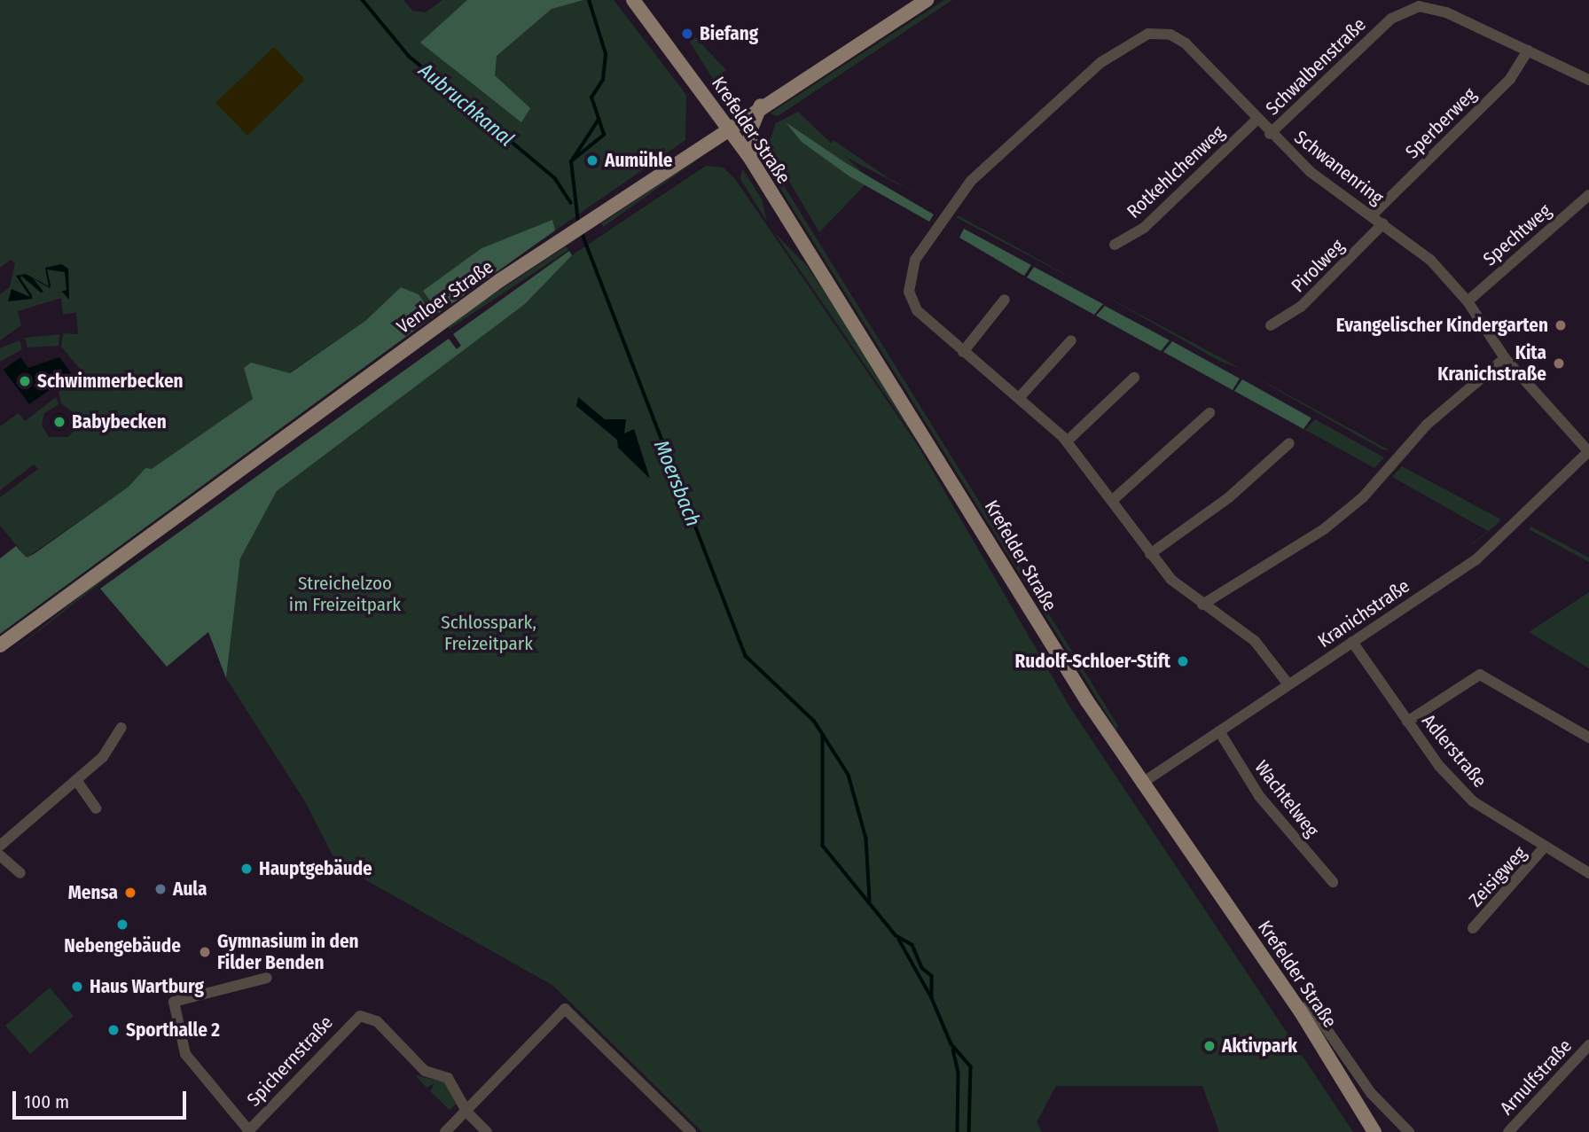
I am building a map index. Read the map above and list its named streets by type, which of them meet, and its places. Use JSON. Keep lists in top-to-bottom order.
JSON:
{
  "streets": {
    "main road": ["Krefelder Straße", "Venloer Straße"],
    "street": [
      "Schwalbenstraße",
      "Sperberweg",
      "Schwanenring",
      "Rotkehlchenweg",
      "Spechtweg",
      "Pirolweg",
      "Kranichstraße",
      "Adlerstraße",
      "Wachtelweg",
      "Zeisigweg",
      "Spichernstraße",
      "Arnulfstraße"
    ]
  },
  "crossings": [
    ["Schwalbenstraße", "Sperberweg"],
    ["Schwalbenstraße", "Schwanenring"],
    ["Sperberweg", "Schwanenring"],
    ["Krefelder Straße", "Venloer Straße"],
    ["Krefelder Straße", "Kranichstraße"],
    ["Schwanenring", "Rotkehlchenweg"],
    ["Schwanenring", "Spechtweg"],
    ["Schwanenring", "Pirolweg"],
    ["Schwanenring", "Kranichstraße"],
    ["Kranichstraße", "Adlerstraße"],
    ["Kranichstraße", "Wachtelweg"],
    ["Adlerstraße", "Zeisigweg"]
  ],
  "water": ["Aubruchkanal", "Moersbach"],
  "parks": ["Streichelzoo im Freizeitpark", "Schlosspark, Freizeitpark"],
  "places": [
    "Biefang",
    "Aumühle",
    "Evangelischer Kindergarten",
    "Kita Kranichstraße",
    "Schwimmerbecken",
    "Babybecken",
    "Rudolf-Schloer-Stift",
    "Hauptgebäude",
    "Aula",
    "Mensa",
    "Nebengebäude",
    "Gymnasium in den Filder Benden",
    "Haus Wartburg",
    "Sporthalle 2",
    "Aktivpark"
  ],
  "scale_bar": "100 m"
}
